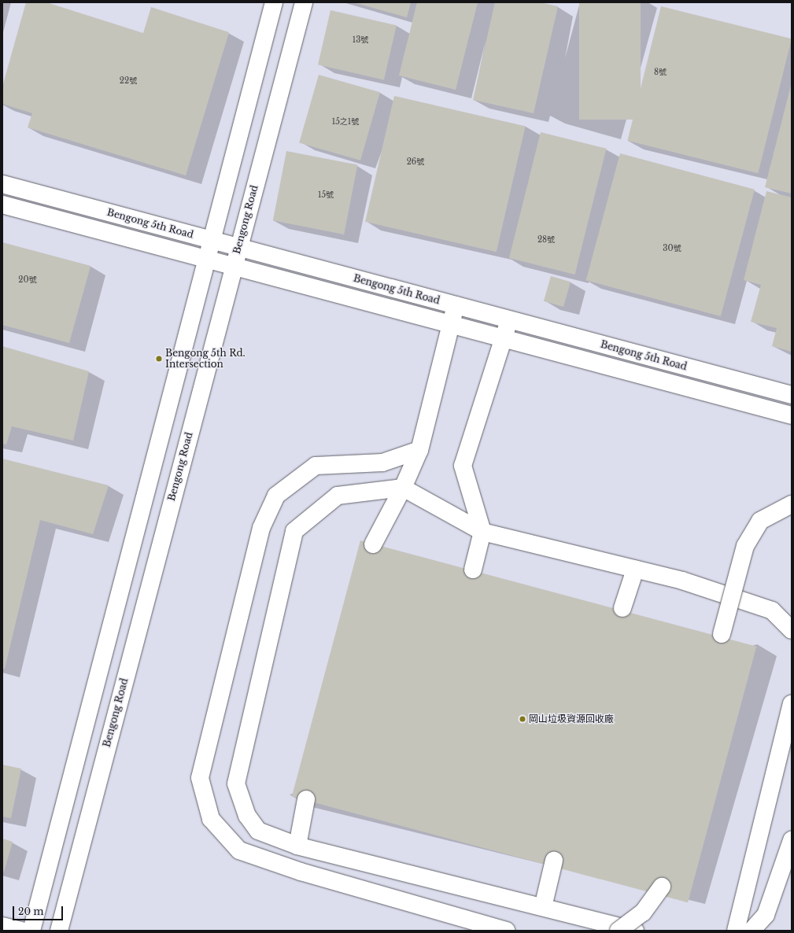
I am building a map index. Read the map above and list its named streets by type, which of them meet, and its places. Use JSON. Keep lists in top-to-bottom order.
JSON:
{
  "streets": {
    "street": ["Bengong Road", "Bengong 5th Road"]
  },
  "crossings": [
    ["Bengong Road", "Bengong 5th Road"]
  ],
  "places": ["Bengong 5th Rd. Intersection", "岡山垃圾資源回收廠"],
  "house_numbers": [
    "13號",
    "8號",
    "22號",
    "15之1號",
    "26號",
    "15號",
    "28號",
    "30號",
    "20號"
  ],
  "scale_bar": "20 m"
}
